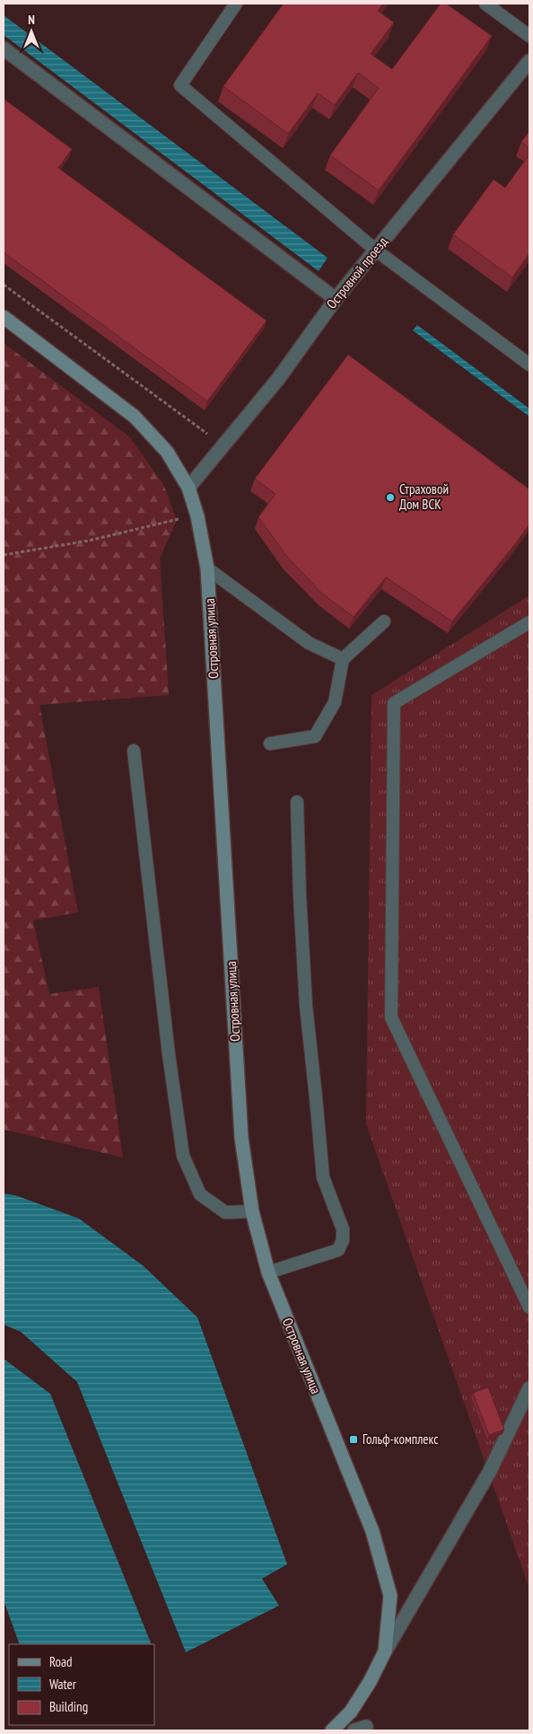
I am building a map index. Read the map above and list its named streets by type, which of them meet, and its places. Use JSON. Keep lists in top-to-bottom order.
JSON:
{
  "streets": {
    "street": ["Островной проезд", "Островная улица"]
  },
  "crossings": [
    ["Островной проезд", "Островная улица"]
  ],
  "places": {
    "other": ["Страховой Дом ВСК"],
    "transit": ["Гольф-комплекс"]
  },
  "legend": ["Road", "Water", "Building"],
  "north": "top"
}
